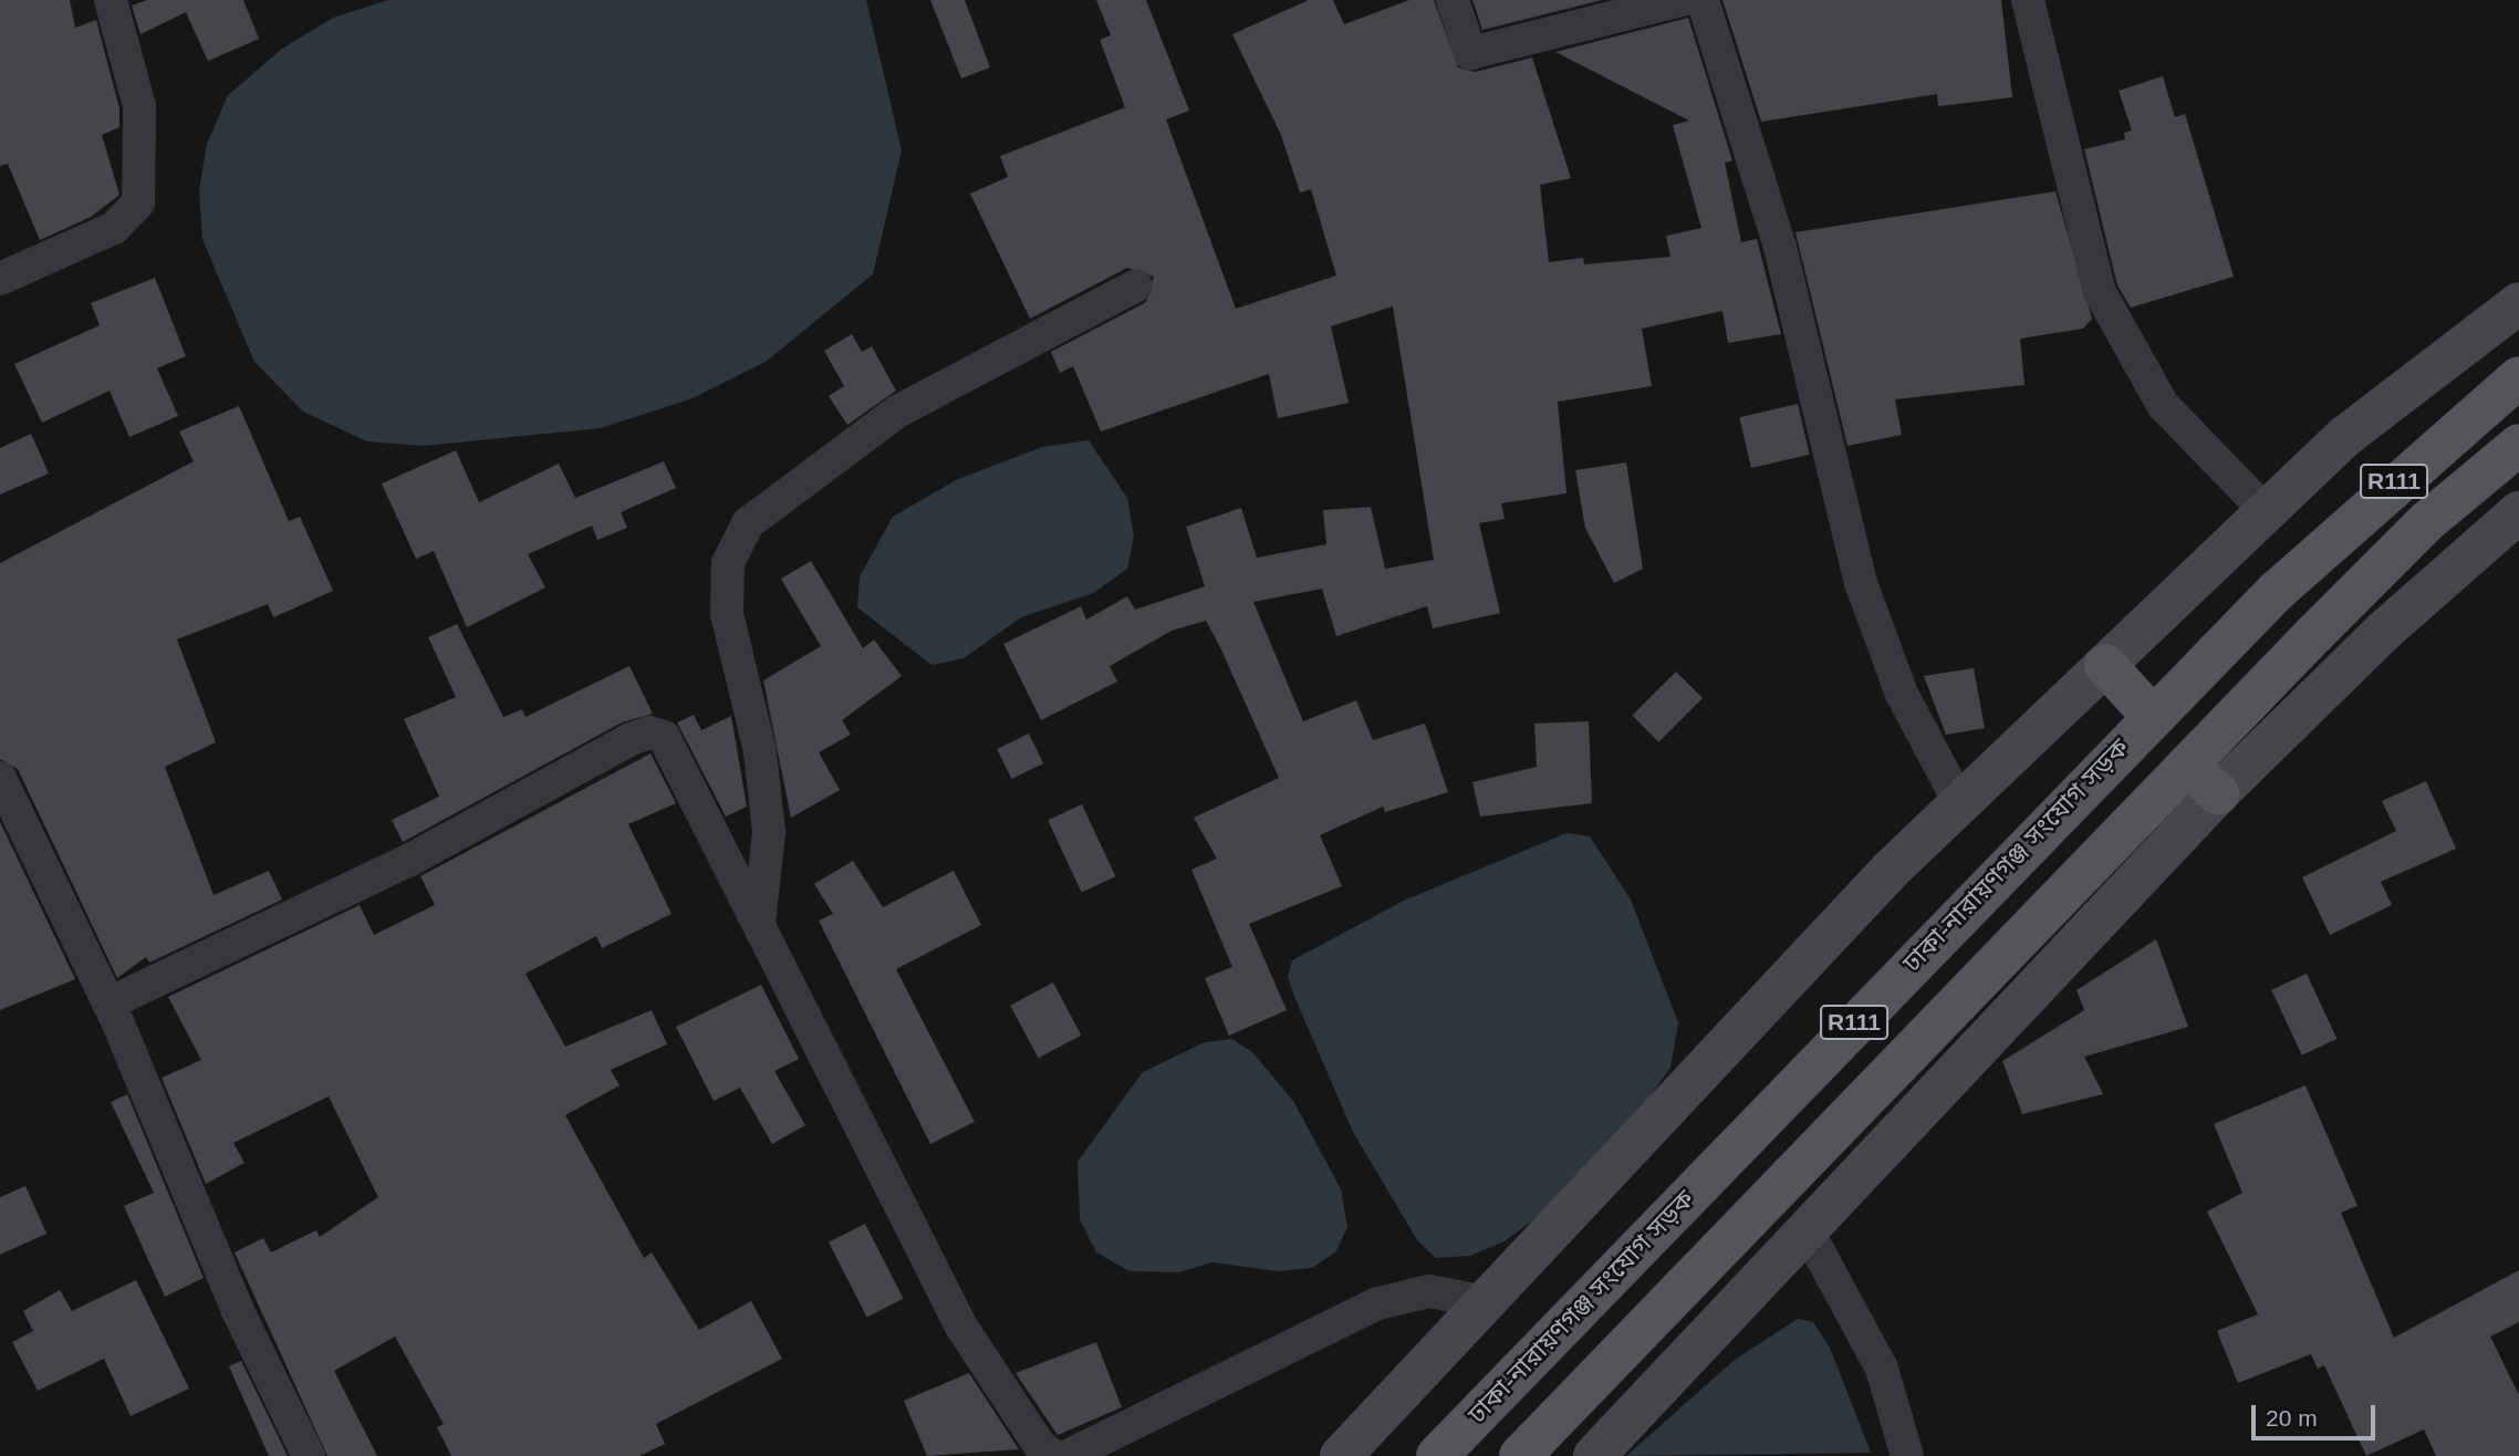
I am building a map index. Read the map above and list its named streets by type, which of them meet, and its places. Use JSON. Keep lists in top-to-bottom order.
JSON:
{
  "streets": {
    "main road": ["R111", "ঢাকা-নারায়ণগঞ্জ সংযোগ সড়ক"]
  },
  "scale_bar": "20 m"
}
